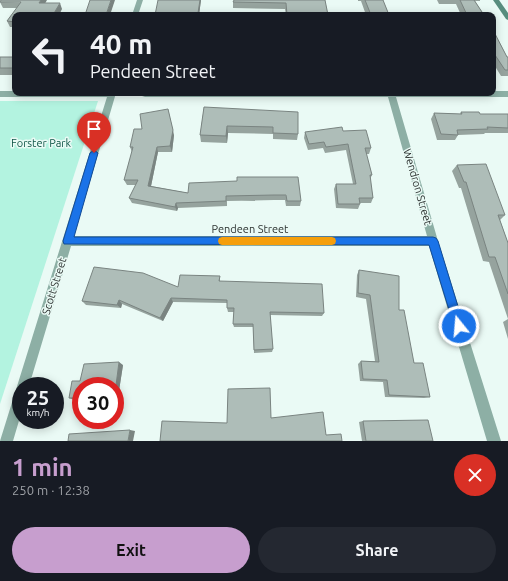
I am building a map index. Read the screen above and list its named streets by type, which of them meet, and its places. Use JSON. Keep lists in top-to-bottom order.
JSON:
{
  "streets": {
    "street": ["Wendron Street", "Pendeen Street", "Scott Street"]
  },
  "crossings": [
    ["Wendron Street", "Pendeen Street"],
    ["Pendeen Street", "Scott Street"]
  ],
  "parks": ["Forster Park"],
  "page": {
    "turn": ["40 m", "Pendeen Street"],
    "speed": "25 km/h",
    "limit": "30",
    "heading": ["1 min", "250 m · 12:38"],
    "buttons": ["Exit", "Share"]
  }
}
